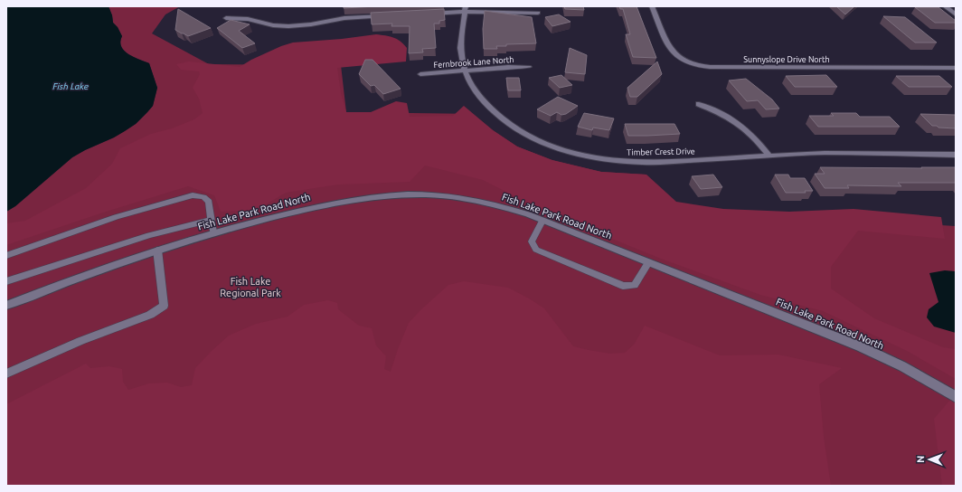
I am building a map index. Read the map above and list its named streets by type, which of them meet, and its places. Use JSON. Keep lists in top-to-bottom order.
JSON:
{
  "streets": {
    "street": [
      "Sunnyslope Drive North",
      "Fernbrook Lane North",
      "Timber Crest Drive",
      "Fish Lake Park Road North"
    ]
  },
  "crossings": [
    ["Fernbrook Lane North", "Timber Crest Drive"]
  ],
  "water": ["Fish Lake"],
  "parks": ["Fish Lake Regional Park"],
  "north": "left"
}
